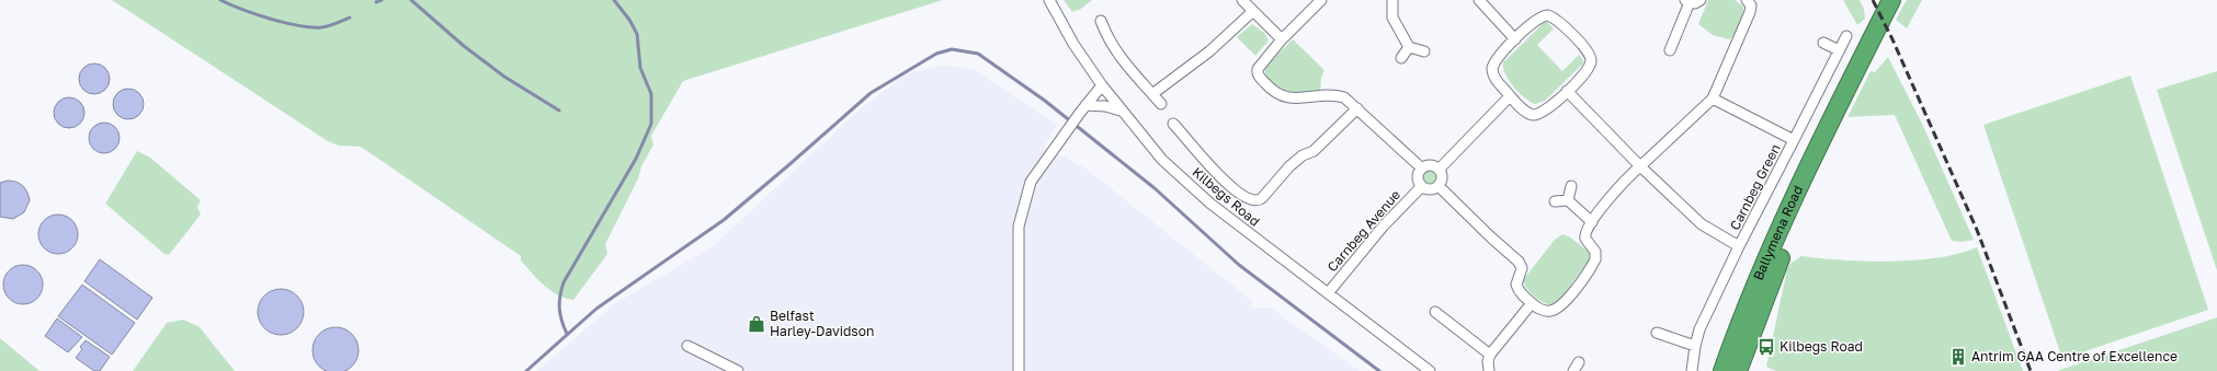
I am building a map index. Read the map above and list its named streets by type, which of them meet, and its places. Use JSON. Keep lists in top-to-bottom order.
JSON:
{
  "streets": {
    "highway": ["Ballymena Road"],
    "street": ["Carnbeg Green", "Kilbegs Road", "Carnbeg Avenue"]
  },
  "crossings": [
    ["Kilbegs Road", "Carnbeg Avenue"]
  ],
  "places": {
    "shop": ["Belfast Harley-Davidson"],
    "bus stop": ["Kilbegs Road"],
    "building": ["Antrim GAA Centre of Excellence"]
  }
}
